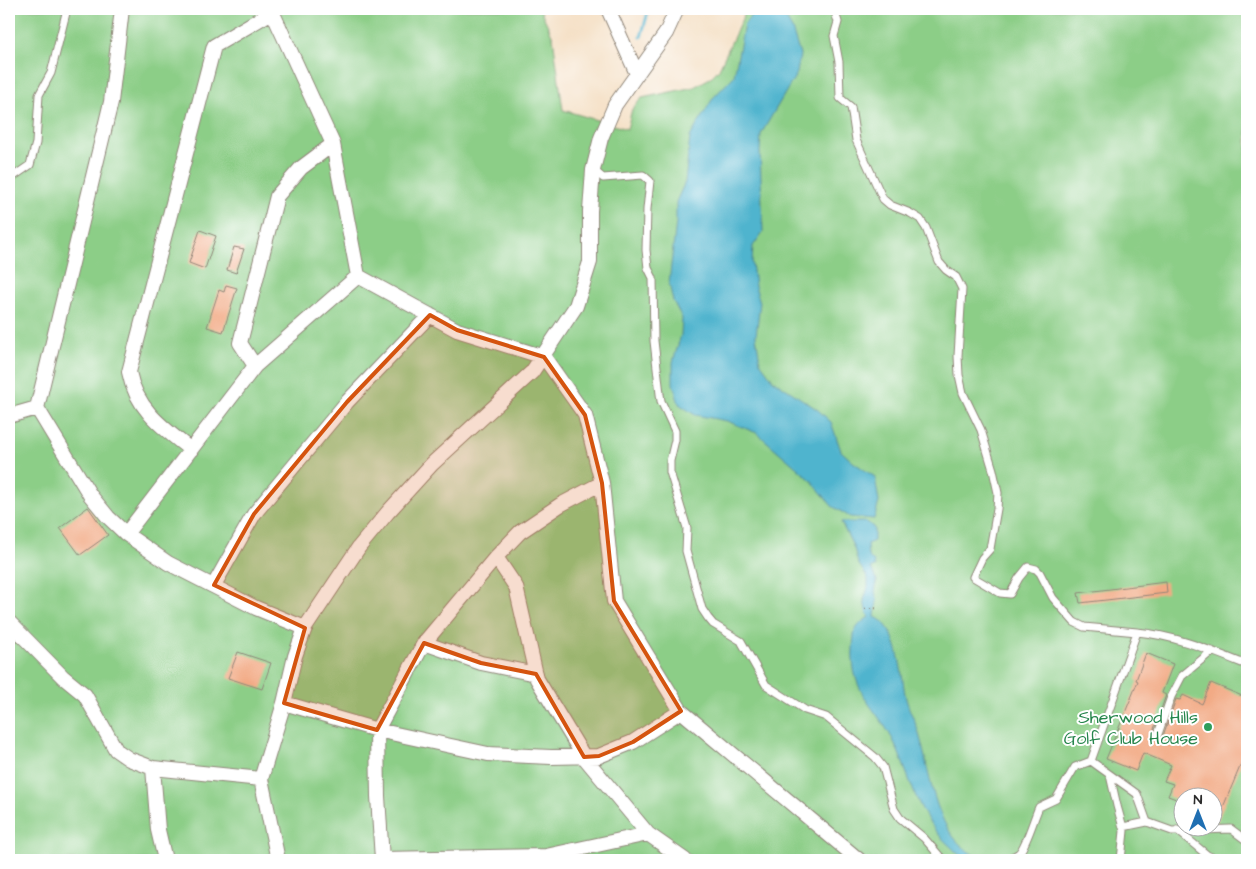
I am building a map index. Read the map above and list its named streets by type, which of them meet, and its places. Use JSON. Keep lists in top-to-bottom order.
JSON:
{
  "places": ["Sherwood Hills Golf Club House"],
  "north": "top"
}
